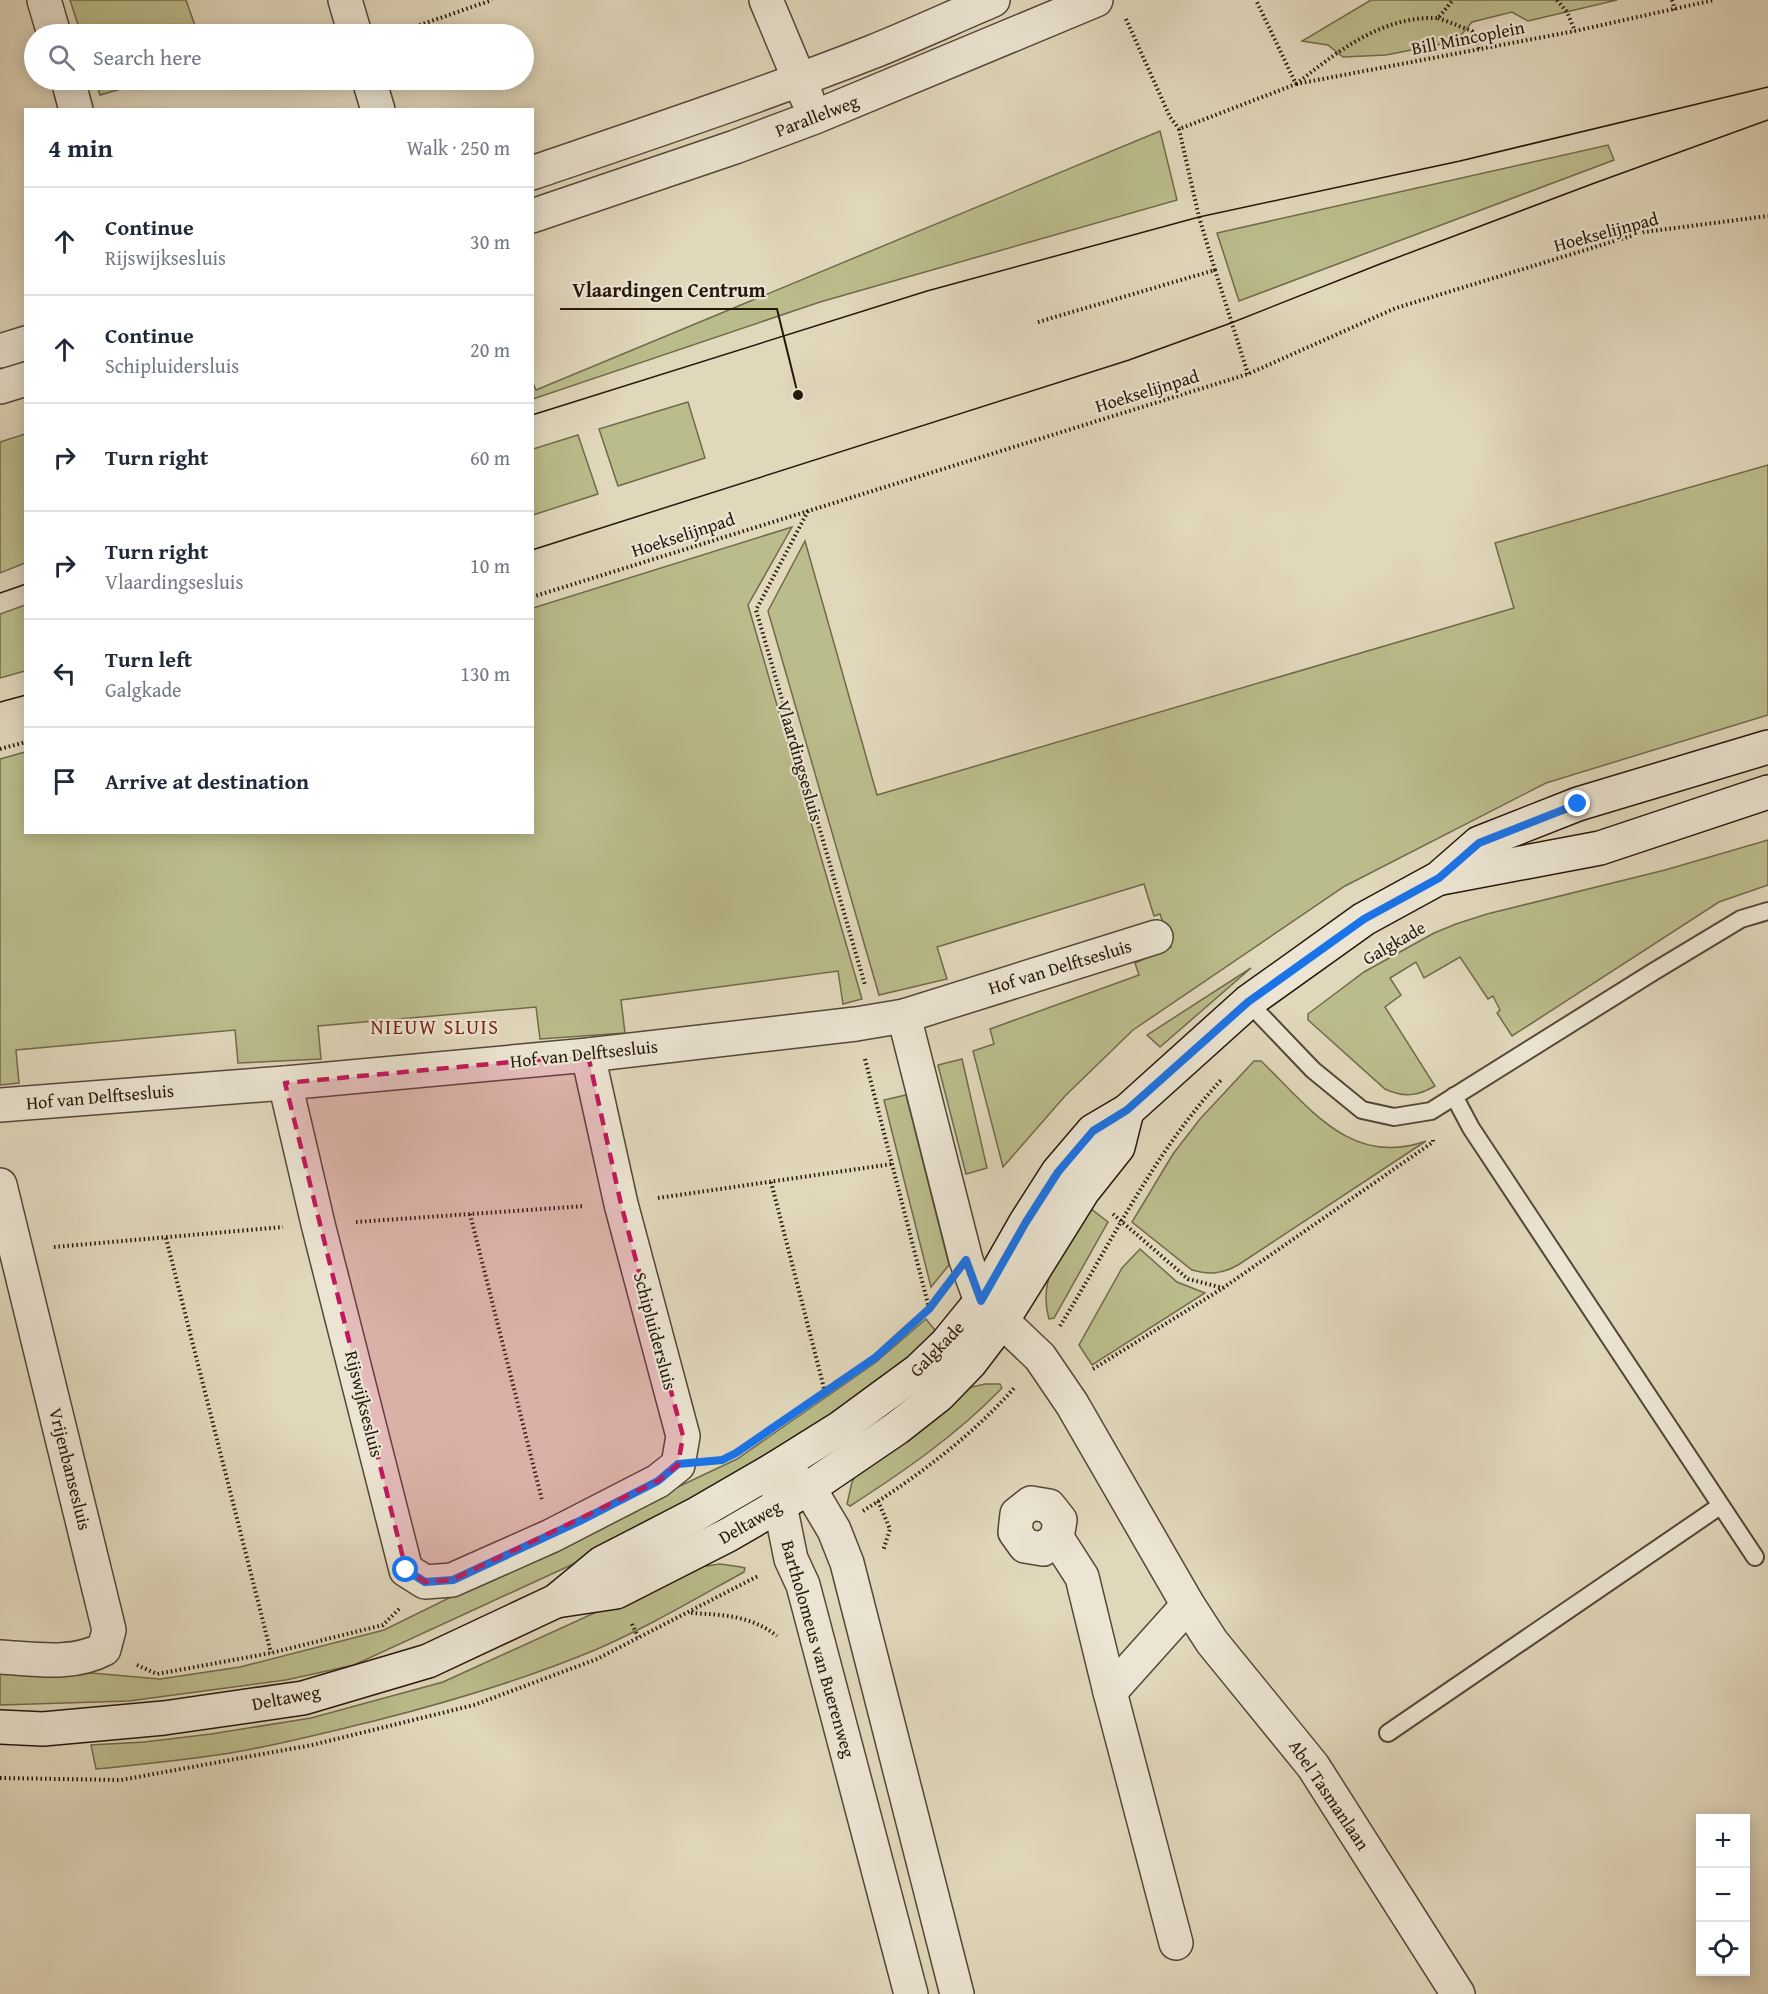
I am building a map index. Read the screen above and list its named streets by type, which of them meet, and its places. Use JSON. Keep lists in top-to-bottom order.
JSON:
{
  "streets": {
    "street": [
      "Parallelweg",
      "Galgkade",
      "Hof van Delftsesluis",
      "Schipluidersluis",
      "Rijswijksesluis",
      "Vrijenbansesluis",
      "Deltaweg",
      "Bartholomeus van Buerenweg",
      "Abel Tasmanlaan"
    ],
    "path": ["Bill Mincoplein", "Hoekselijnpad", "Vlaardingsesluis"]
  },
  "crossings": [
    ["Hoekselijnpad", "Vlaardingsesluis"],
    ["Vlaardingsesluis", "Hof van Delftsesluis"],
    ["Galgkade", "Deltaweg"],
    ["Galgkade", "Bartholomeus van Buerenweg"],
    ["Galgkade", "Abel Tasmanlaan"],
    ["Hof van Delftsesluis", "Schipluidersluis"],
    ["Hof van Delftsesluis", "Rijswijksesluis"],
    ["Deltaweg", "Bartholomeus van Buerenweg"]
  ],
  "districts": ["NIEUW SLUIS"],
  "places": ["Vlaardingen Centrum"],
  "page": {
    "search": "Search here",
    "heading": ["4 min", "Walk · 250 m"],
    "list": [
      ["Continue", "Rijswijksesluis", "30 m"],
      ["Continue", "Schipluidersluis", "20 m"],
      ["Turn right", "60 m"],
      ["Turn right", "Vlaardingsesluis", "10 m"],
      ["Turn left", "Galgkade", "130 m"],
      "Arrive at destination"
    ],
    "map_buttons": ["+", "−"]
  }
}
